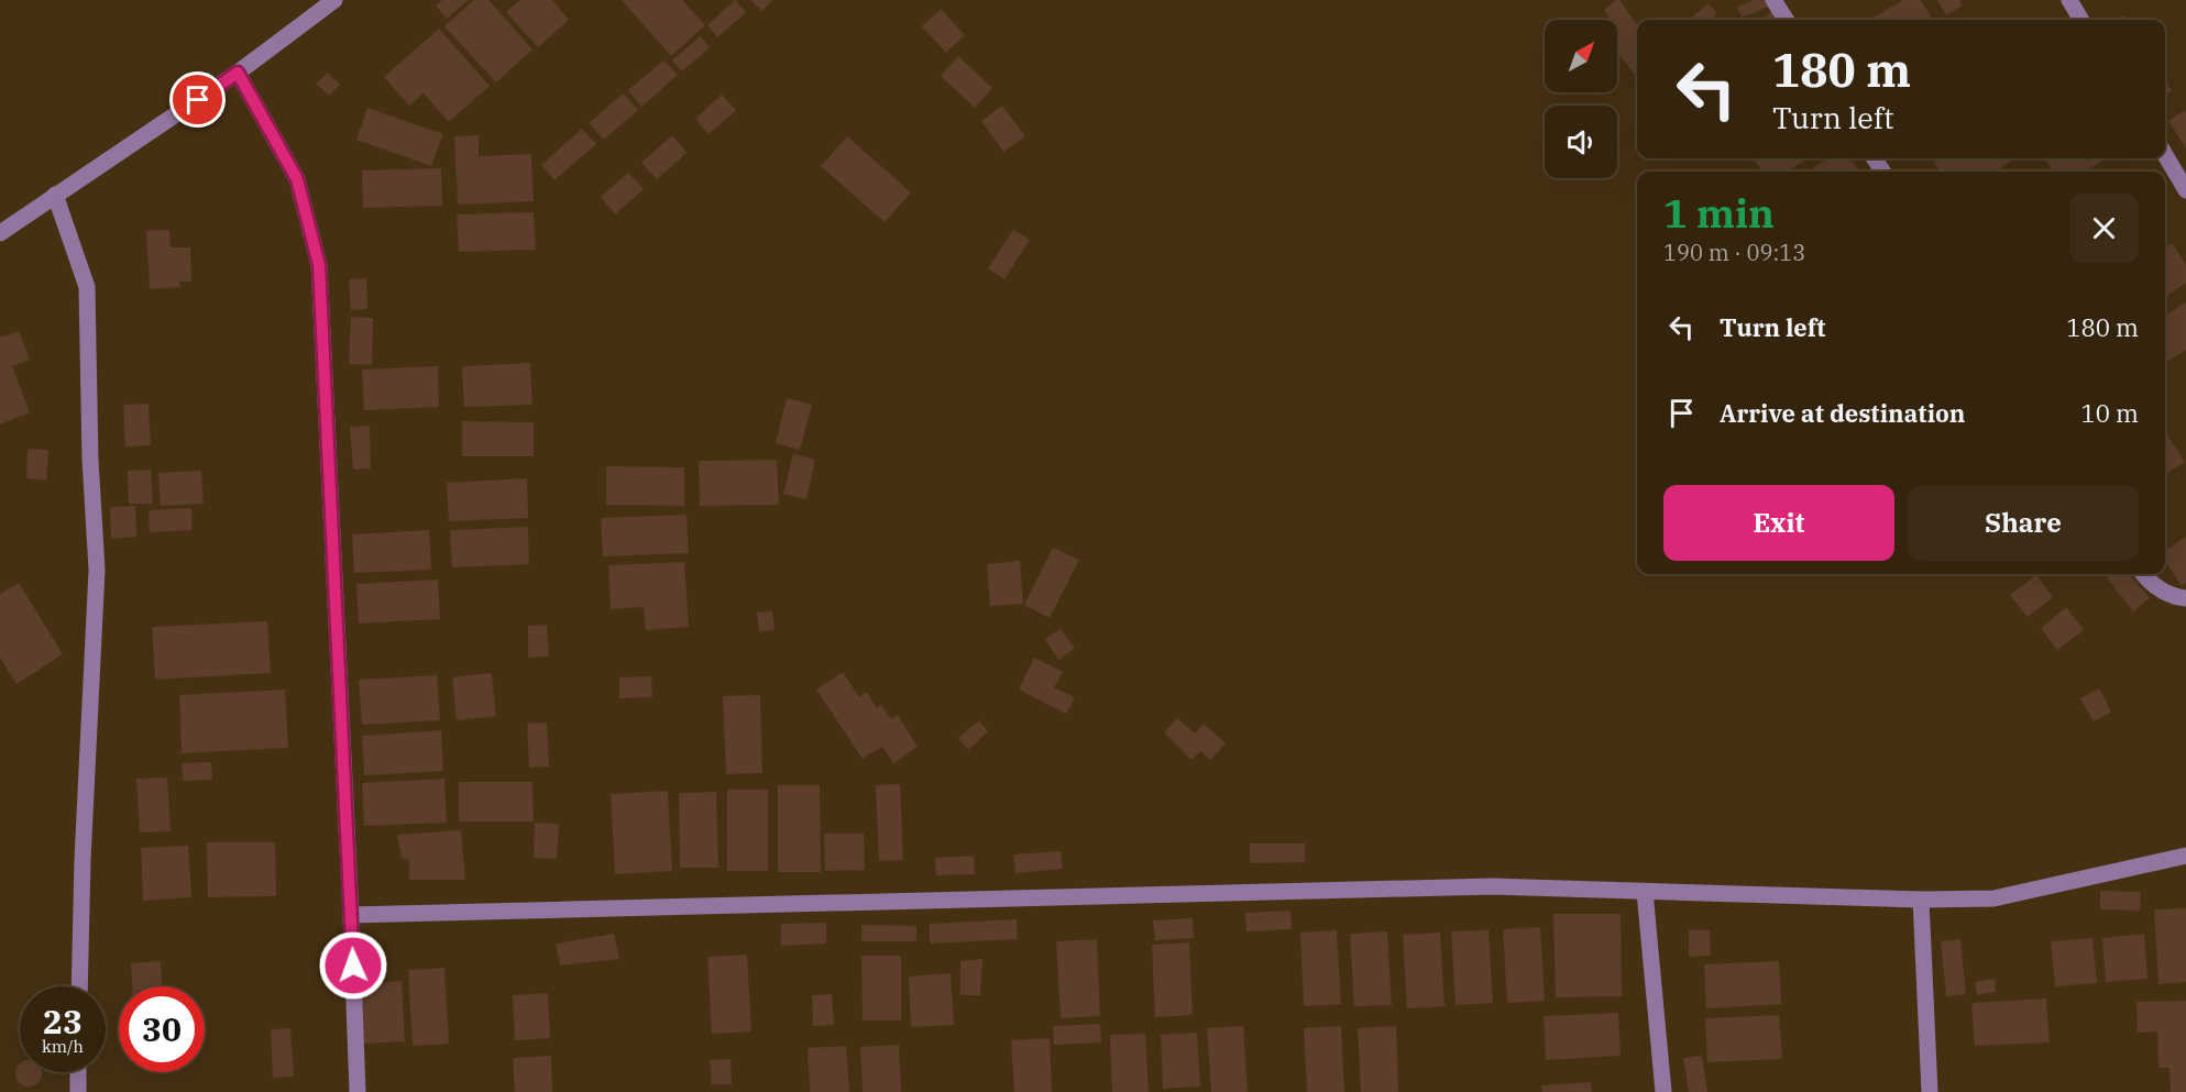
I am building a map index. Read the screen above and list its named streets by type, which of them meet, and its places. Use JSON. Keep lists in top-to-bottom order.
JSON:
{
  "north": "top right",
  "page": {
    "turn": ["180 m", "Turn left"],
    "heading": ["1 min", "190 m · 09:13"],
    "list": [
      {
        "name": "Turn left",
        "value": "180 m"
      },
      {
        "name": "Arrive at destination",
        "value": "10 m"
      }
    ],
    "buttons": ["Exit", "Share"],
    "speed": "23 km/h",
    "limit": "30"
  }
}
